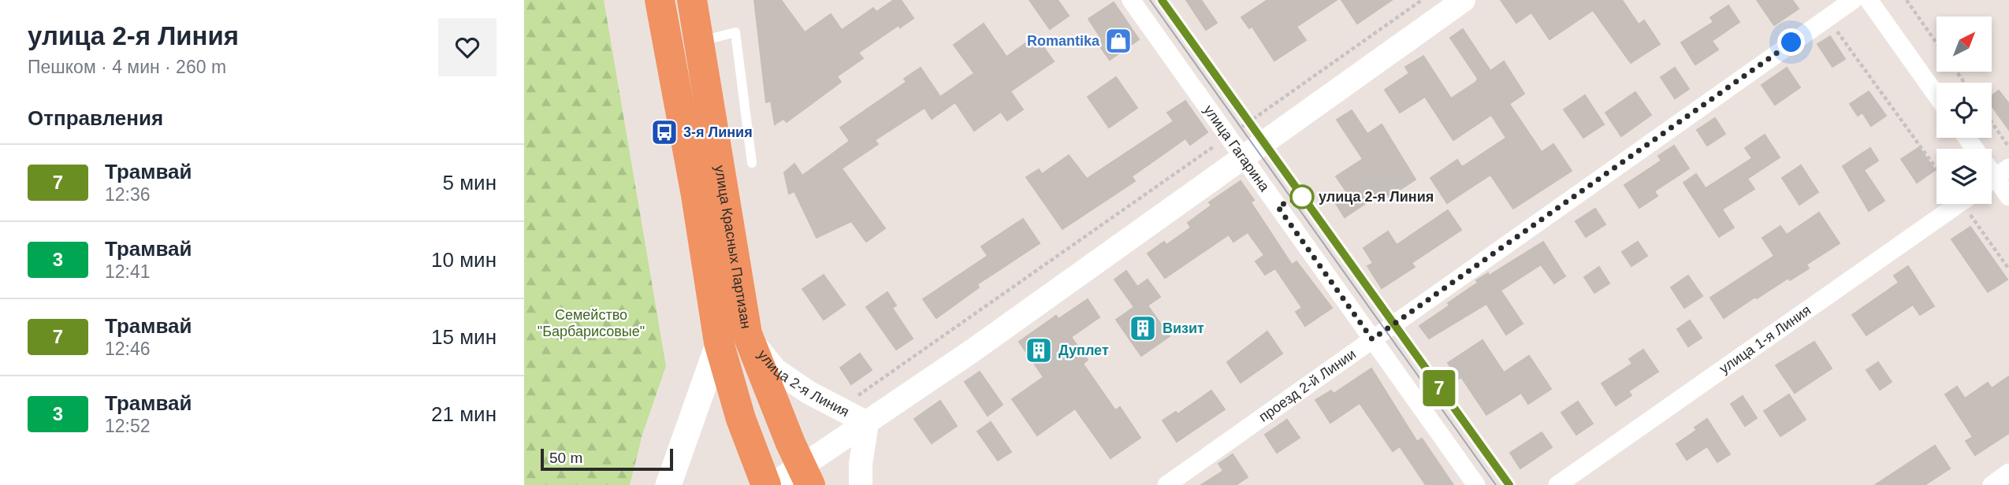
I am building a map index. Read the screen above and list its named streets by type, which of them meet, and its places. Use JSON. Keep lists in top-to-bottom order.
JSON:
{
  "streets": {
    "highway": ["улица Красных Партизан"],
    "main road": ["улица 2-я Линия"],
    "street": ["улица Гагарина", "улица 1-я Линия", "проезд 2-й Линии"]
  },
  "crossings": [
    ["улица Гагарина", "улица 2-я Линия"],
    ["улица Гагарина", "проезд 2-й Линии"],
    ["улица Красных Партизан", "улица 2-я Линия"]
  ],
  "parks": ["Семейство \"Барбарисовые\""],
  "places": {
    "shop": ["Romantika"],
    "bus stop": ["3-я Линия"],
    "other": ["улица 2-я Линия"],
    "building": ["Визит", "Дуплет"]
  },
  "lines": ["tram line 7"],
  "scale_bar": "50 m",
  "north": "top right",
  "page": {
    "heading": [
      ["улица 2-я Линия", "Пешком · 4 мин · 260 m"],
      "Отправления"
    ],
    "on_map": "7",
    "list": [
      {
        "mark": "7",
        "name": "Трамвай",
        "note": "12:36",
        "value": "5 мин"
      },
      {
        "mark": "3",
        "name": "Трамвай",
        "note": "12:41",
        "value": "10 мин"
      },
      {
        "mark": "7",
        "name": "Трамвай",
        "note": "12:46",
        "value": "15 мин"
      },
      {
        "mark": "3",
        "name": "Трамвай",
        "note": "12:52",
        "value": "21 мин"
      }
    ],
    "scale": "50 m"
  }
}
